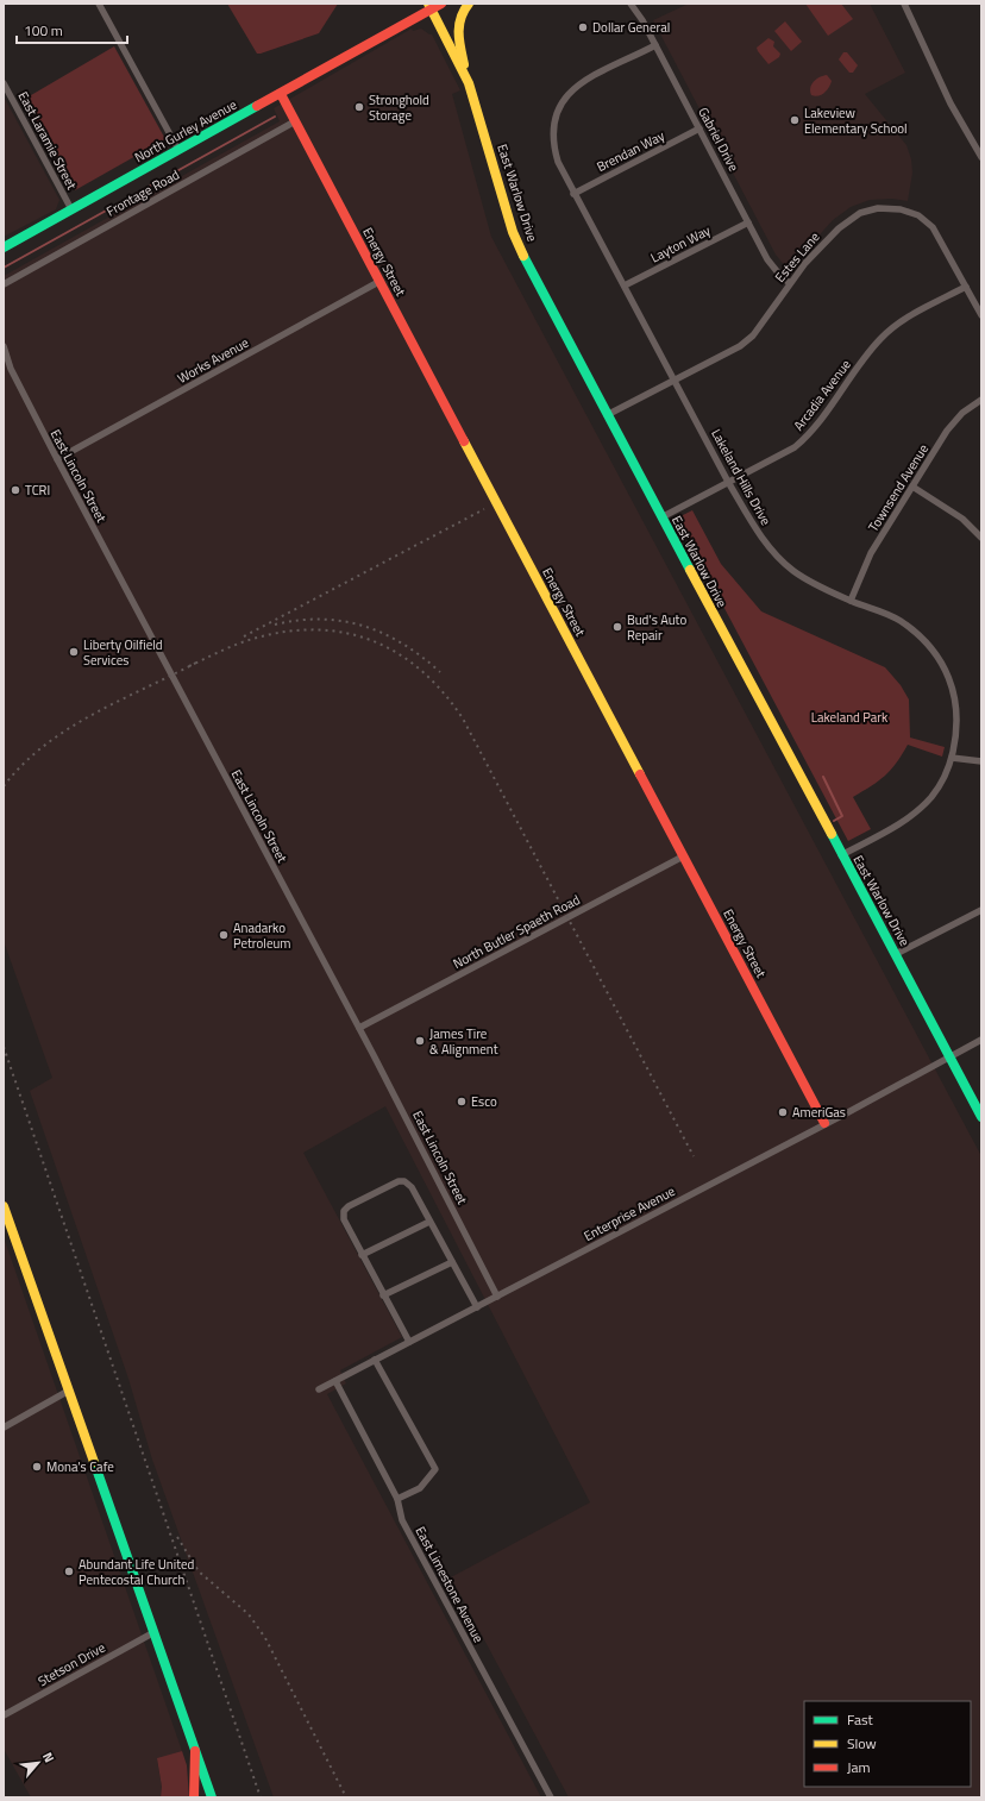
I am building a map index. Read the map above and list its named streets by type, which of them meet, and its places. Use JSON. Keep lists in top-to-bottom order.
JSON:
{
  "streets": {
    "main road": ["North Gurley Avenue", "East Warlow Drive", "Energy Street"],
    "street": [
      "Gabriel Drive",
      "East Laramie Street",
      "Brendan Way",
      "Frontage Road",
      "Layton Way",
      "Estes Lane",
      "Works Avenue",
      "Arcadia Avenue",
      "East Lincoln Street",
      "Lakeland Hills Drive",
      "Townsend Avenue",
      "North Butler Spaeth Road",
      "Enterprise Avenue",
      "East Limestone Avenue",
      "Stetson Drive"
    ]
  },
  "crossings": [
    ["North Gurley Avenue", "East Laramie Street"],
    ["North Gurley Avenue", "East Warlow Drive"],
    ["North Gurley Avenue", "Energy Street"],
    ["Gabriel Drive", "Brendan Way"],
    ["Gabriel Drive", "Layton Way"],
    ["Gabriel Drive", "Estes Lane"],
    ["Gabriel Drive", "Lakeland Hills Drive"],
    ["Brendan Way", "Lakeland Hills Drive"],
    ["Frontage Road", "Energy Street"],
    ["East Warlow Drive", "Estes Lane"],
    ["East Warlow Drive", "Arcadia Avenue"],
    ["East Warlow Drive", "Lakeland Hills Drive"],
    ["East Warlow Drive", "Enterprise Avenue"],
    ["Layton Way", "Lakeland Hills Drive"],
    ["Estes Lane", "Arcadia Avenue"],
    ["Estes Lane", "Lakeland Hills Drive"],
    ["Energy Street", "Works Avenue"],
    ["Energy Street", "North Butler Spaeth Road"],
    ["Energy Street", "Enterprise Avenue"],
    ["Works Avenue", "East Lincoln Street"],
    ["Arcadia Avenue", "Lakeland Hills Drive"],
    ["East Lincoln Street", "North Butler Spaeth Road"],
    ["East Lincoln Street", "Enterprise Avenue"],
    ["Lakeland Hills Drive", "Townsend Avenue"],
    ["Enterprise Avenue", "East Limestone Avenue"]
  ],
  "parks": ["Lakeland Park"],
  "places": [
    "Dollar General",
    "Stronghold Storage",
    "Lakeview Elementary School",
    "TCRI",
    "Bud's Auto Repair",
    "Liberty Oilfield Services",
    "Anadarko Petroleum",
    "James Tire & Alignment",
    "Esco",
    "AmeriGas",
    "Mona's Cafe",
    "Abundant Life United Pentecostal Church"
  ],
  "legend": ["Fast", "Slow", "Jam"],
  "scale_bar": "100 m",
  "north": "top right"
}
